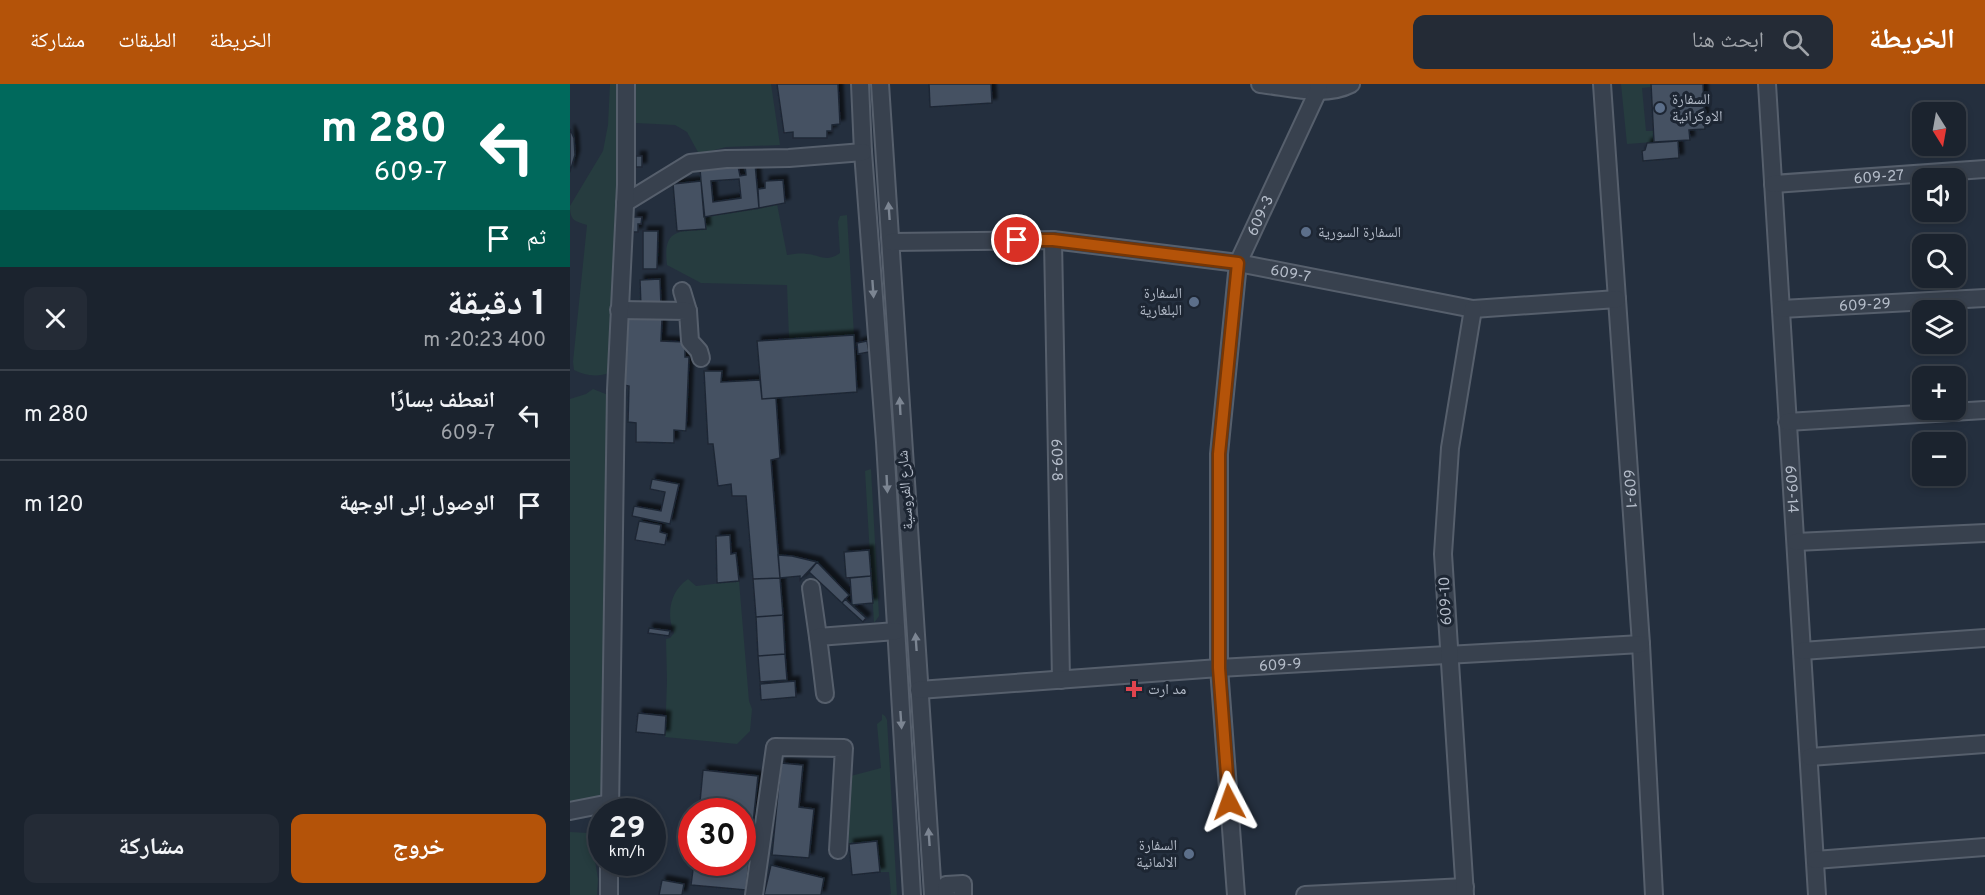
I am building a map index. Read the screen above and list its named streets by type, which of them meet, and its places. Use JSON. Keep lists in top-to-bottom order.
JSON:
{
  "streets": {
    "street": [
      "609-27",
      "609-3",
      "609-7",
      "609-29",
      "609-8",
      "609-1",
      "شارع الفروسية",
      "609-14",
      "609-10",
      "609-9"
    ]
  },
  "crossings": [
    ["609-27", "609-14"],
    ["609-3", "609-7"],
    ["609-3", "609-9"],
    ["609-7", "609-8"],
    ["609-7", "609-1"],
    ["609-7", "شارع الفروسية"],
    ["609-7", "609-10"],
    ["609-29", "609-14"],
    ["609-8", "609-9"],
    ["609-1", "609-9"],
    ["شارع الفروسية", "609-9"],
    ["609-10", "609-9"]
  ],
  "places": {
    "other": [
      "السفارة الاوكرانية",
      "السفارة السورية",
      "السفارة البلغارية",
      "السفارة الالمانية"
    ],
    "health": ["مد ارت"]
  },
  "north": "bottom",
  "page": {
    "header": "الخريطة",
    "search": "ابحث هنا",
    "nav": ["الخريطة", "الطبقات", "مشاركة"],
    "turn": ["280 m", "609-7"],
    "map_buttons": ["+", "−"],
    "then": "ثم",
    "heading": ["1 دقيقة", "400 m · 20:23"],
    "list": [
      {
        "name": "انعطف يسارًا",
        "note": "609-7",
        "value": "280 m"
      },
      {
        "name": "الوصول إلى الوجهة",
        "value": "120 m"
      }
    ],
    "speed": "29 km/h",
    "limit": "30",
    "buttons": ["خروج", "مشاركة"]
  }
}
